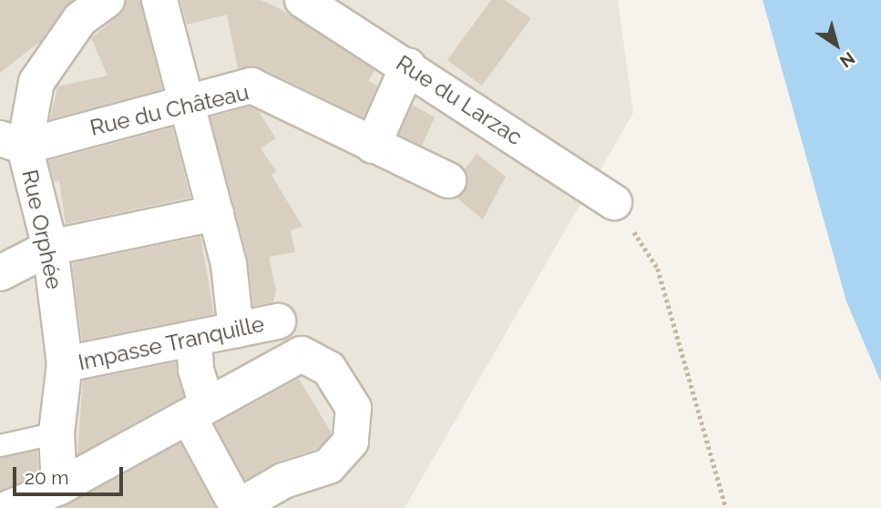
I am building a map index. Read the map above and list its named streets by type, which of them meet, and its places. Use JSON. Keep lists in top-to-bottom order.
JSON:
{
  "streets": {
    "street": [
      "Rue du Larzac",
      "Rue du Château",
      "Rue Orphée",
      "Impasse Tranquille"
    ]
  },
  "crossings": [
    ["Rue du Château", "Rue Orphée"],
    ["Rue Orphée", "Impasse Tranquille"]
  ],
  "scale_bar": "20 m",
  "north": "bottom right"
}
